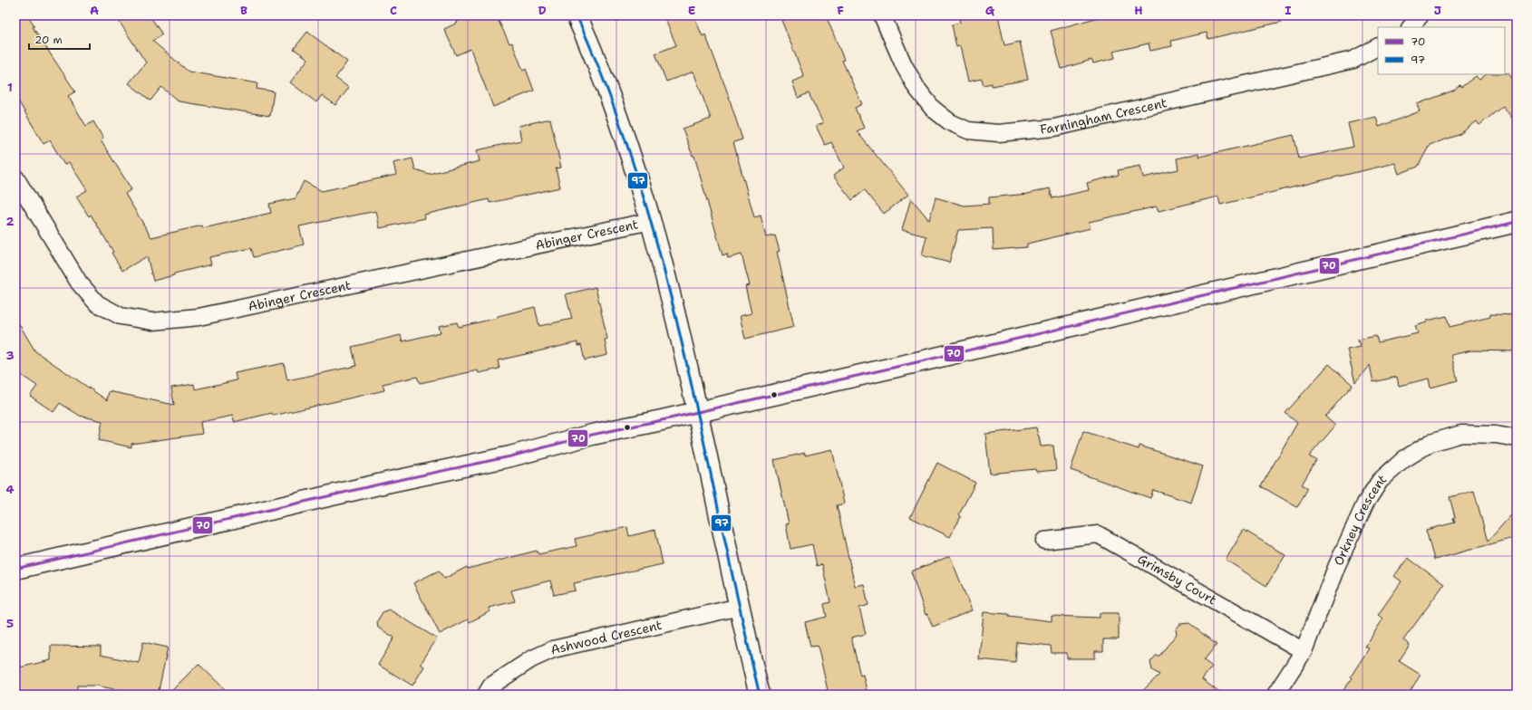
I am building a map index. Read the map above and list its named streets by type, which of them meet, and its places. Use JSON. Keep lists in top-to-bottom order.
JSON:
{
  "streets": {
    "street": [
      "Farningham Crescent",
      "Abinger Crescent",
      "Orkney Crescent",
      "Grimsby Court",
      "Ashwood Crescent"
    ]
  },
  "crossings": [
    ["Orkney Crescent", "Grimsby Court"]
  ],
  "lines": ["transit line 97", "transit line 70"],
  "legend": ["70", "97"],
  "scale_bar": "20 m",
  "grid": {
    "columns": [
      "A",
      "B",
      "C",
      "D",
      "E",
      "F",
      "G",
      "H",
      "I",
      "J"
    ],
    "rows": [
      "1",
      "2",
      "3",
      "4",
      "5"
    ]
  }
}
